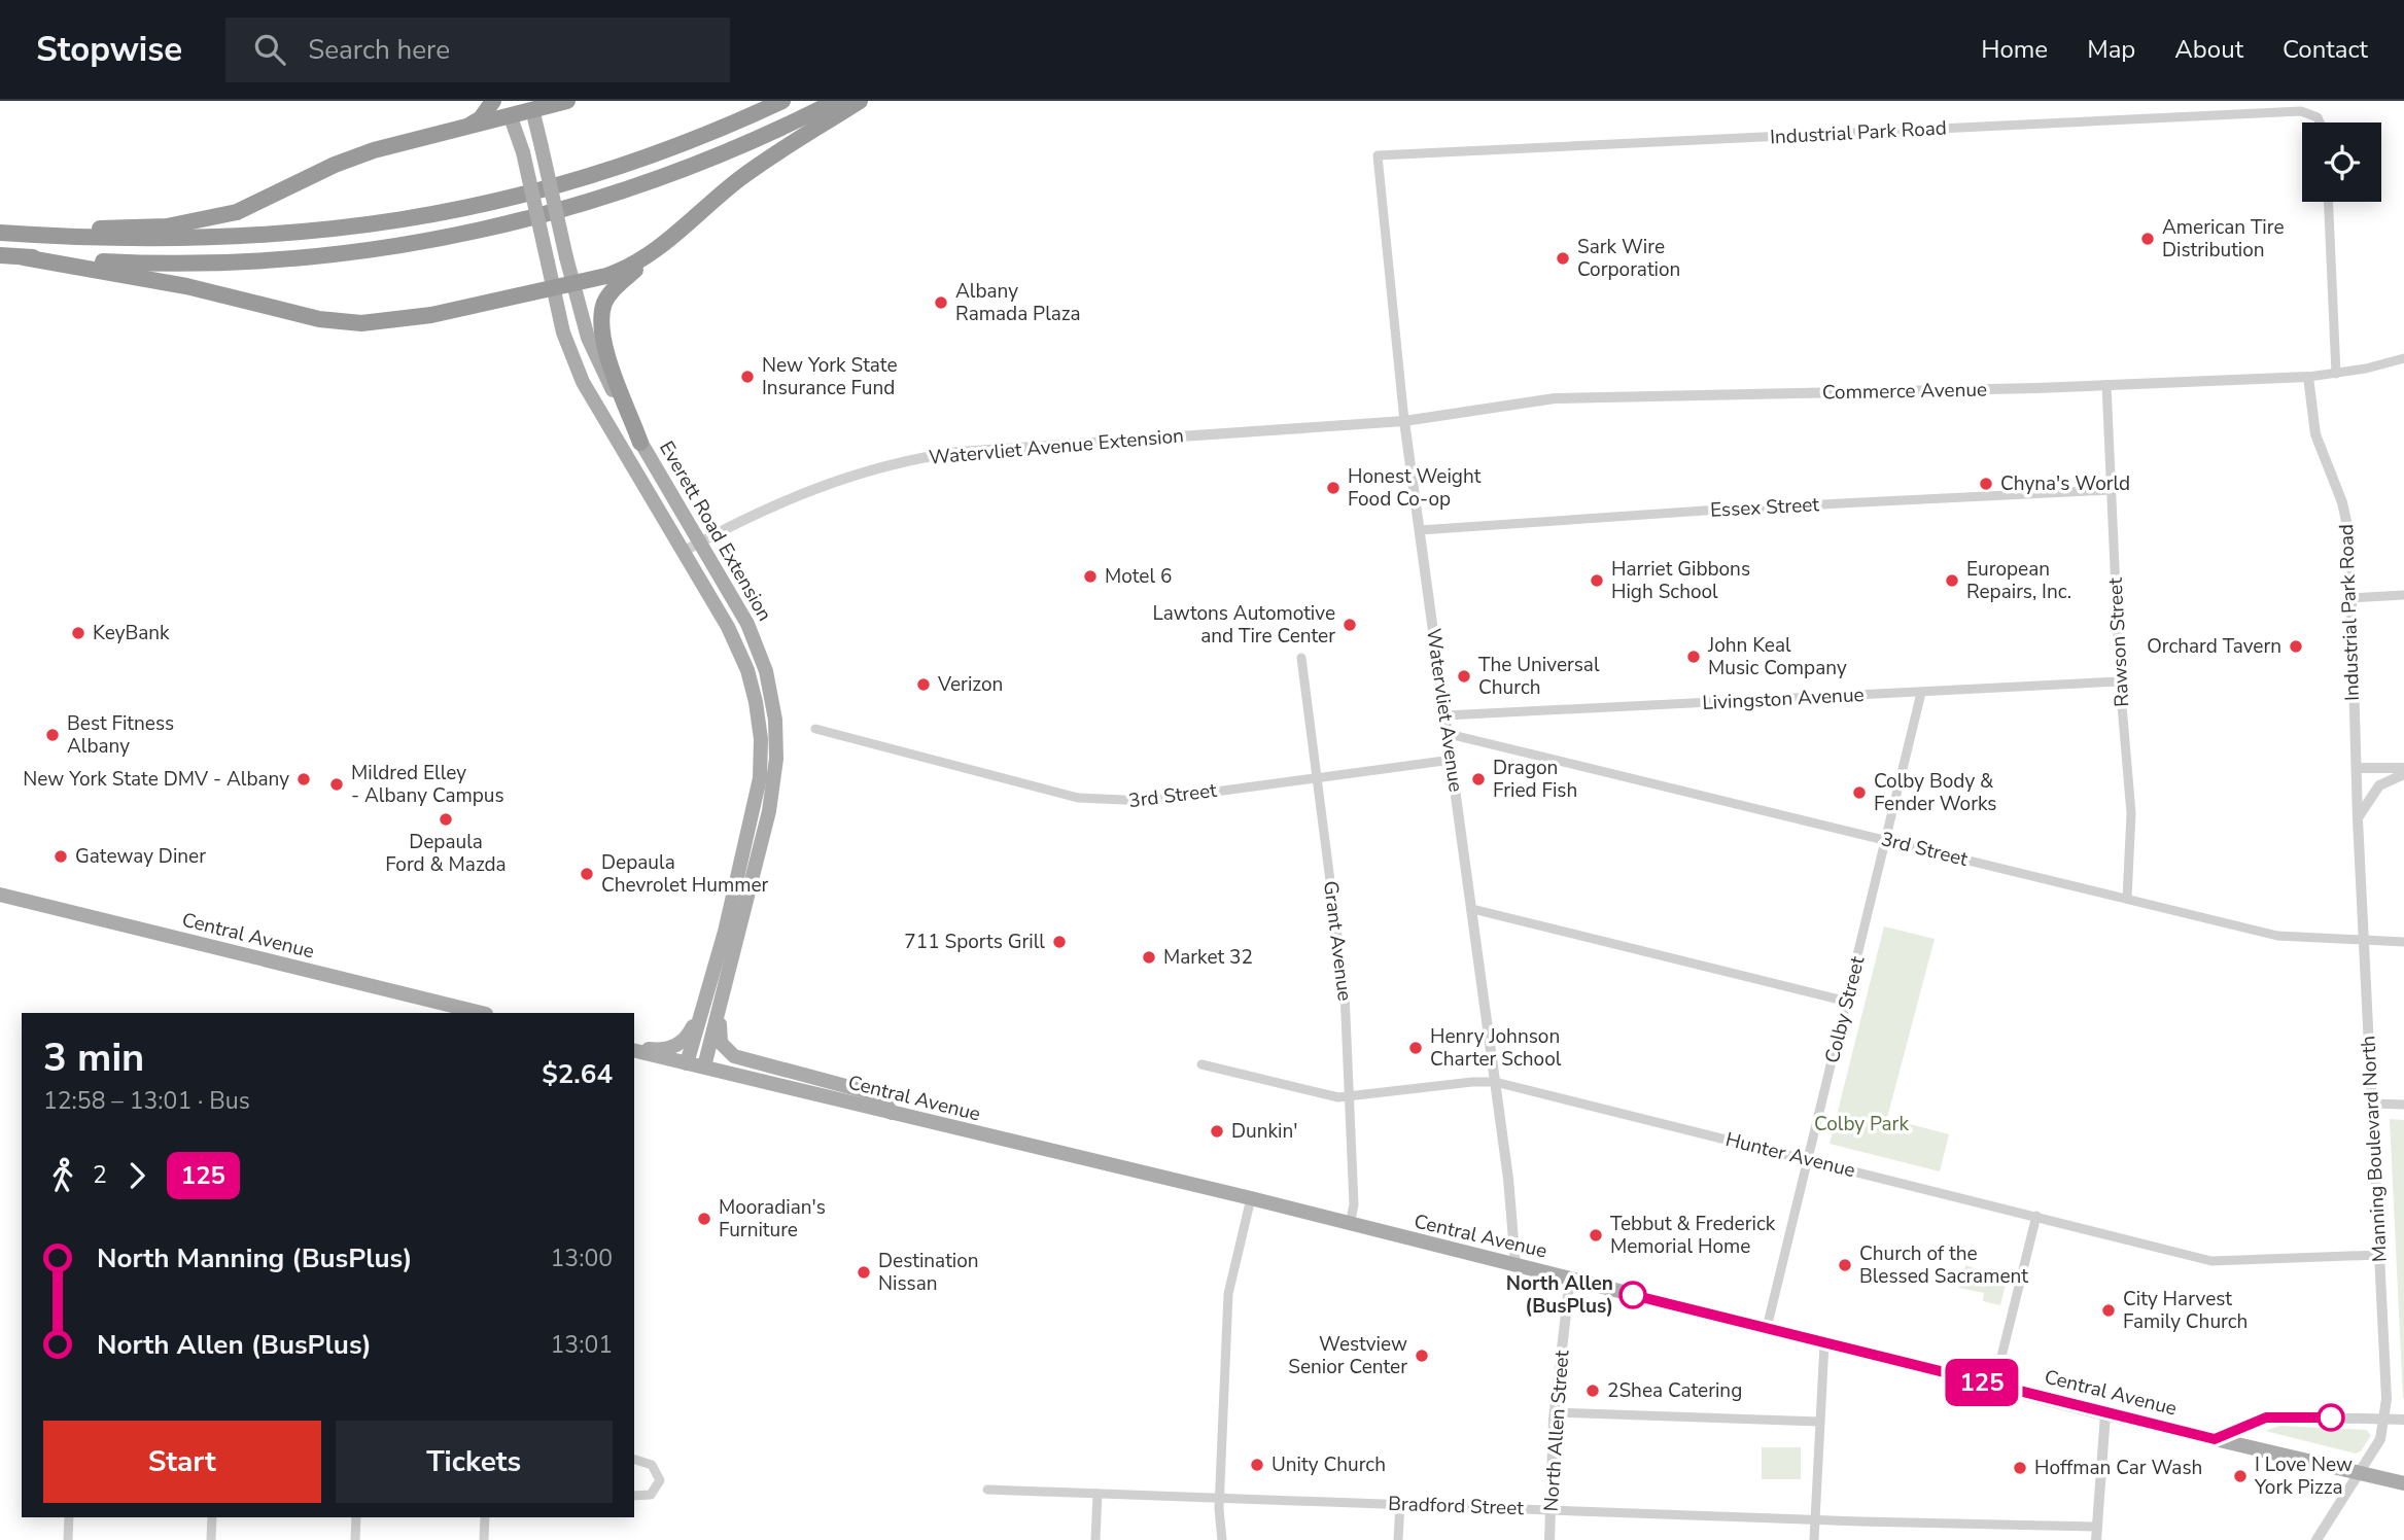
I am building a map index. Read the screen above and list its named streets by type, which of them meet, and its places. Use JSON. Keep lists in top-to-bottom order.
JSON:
{
  "streets": {
    "main road": ["Everett Road Extension", "Central Avenue"],
    "street": [
      "Industrial Park Road",
      "Commerce Avenue",
      "Watervliet Avenue Extension",
      "Essex Street",
      "Rawson Street",
      "Livingston Avenue",
      "Watervliet Avenue",
      "3rd Street",
      "Grant Avenue",
      "Colby Street",
      "Manning Boulevard North",
      "Hunter Avenue",
      "North Allen Street",
      "Bradford Street"
    ]
  },
  "crossings": [
    ["Industrial Park Road", "Commerce Avenue"],
    ["Industrial Park Road", "Watervliet Avenue"],
    ["Industrial Park Road", "Manning Boulevard North"],
    ["Commerce Avenue", "Watervliet Avenue Extension"],
    ["Commerce Avenue", "Rawson Street"],
    ["Commerce Avenue", "Watervliet Avenue"],
    ["Watervliet Avenue Extension", "Everett Road Extension"],
    ["Watervliet Avenue Extension", "Watervliet Avenue"],
    ["Essex Street", "Rawson Street"],
    ["Essex Street", "Watervliet Avenue"],
    ["Everett Road Extension", "Central Avenue"],
    ["Rawson Street", "Livingston Avenue"],
    ["Rawson Street", "3rd Street"],
    ["Livingston Avenue", "Watervliet Avenue"],
    ["Livingston Avenue", "Colby Street"],
    ["Watervliet Avenue", "3rd Street"],
    ["Watervliet Avenue", "Central Avenue"],
    ["Watervliet Avenue", "Hunter Avenue"],
    ["3rd Street", "Grant Avenue"],
    ["3rd Street", "Colby Street"],
    ["3rd Street", "Manning Boulevard North"],
    ["Central Avenue", "Grant Avenue"],
    ["Central Avenue", "Colby Street"],
    ["Central Avenue", "Manning Boulevard North"],
    ["Central Avenue", "North Allen Street"],
    ["Grant Avenue", "Hunter Avenue"],
    ["Colby Street", "Hunter Avenue"],
    ["Manning Boulevard North", "Hunter Avenue"],
    ["North Allen Street", "Bradford Street"]
  ],
  "parks": ["Colby Park"],
  "places": [
    "American Tire Distribution",
    "Sark Wire Corporation",
    "Albany Ramada Plaza",
    "New York State Insurance Fund",
    "Chyna's World",
    "Honest Weight Food Co-op",
    "Motel 6",
    "Harriet Gibbons High School",
    "European Repairs, Inc.",
    "Lawtons Automotive and Tire Center",
    "KeyBank",
    "Orchard Tavern",
    "John Keal Music Company",
    "The Universal Church",
    "Verizon",
    "Best Fitness Albany",
    "New York State DMV - Albany",
    "Dragon Fried Fish",
    "Mildred Elley - Albany Campus",
    "Colby Body & Fender Works",
    "Depaula Ford & Mazda",
    "Gateway Diner",
    "Depaula Chevrolet Hummer",
    "711 Sports Grill",
    "Market 32",
    "Henry Johnson Charter School",
    "Dunkin'",
    "Mooradian's Furniture",
    "Tebbut & Frederick Memorial Home",
    "Church of the Blessed Sacrament",
    "Destination Nissan",
    "North Allen (BusPlus)",
    "City Harvest Family Church",
    "Westview Senior Center",
    "2Shea Catering",
    "Unity Church",
    "Hoffman Car Wash",
    "I Love New York Pizza"
  ],
  "lines": ["bus line 125"],
  "page": {
    "header": "Stopwise",
    "search": "Search here",
    "nav": [
      "Home",
      "Map",
      "About",
      "Contact"
    ],
    "on_map": "125",
    "heading": ["3 min", "12:58 – 13:01 · Bus", "$2.64"],
    "legs": ["2", "125"],
    "list": [
      {
        "name": "North Manning (BusPlus)",
        "value": "13:00"
      },
      {
        "name": "North Allen (BusPlus)",
        "value": "13:01"
      }
    ],
    "buttons": ["Start", "Tickets"]
  }
}
